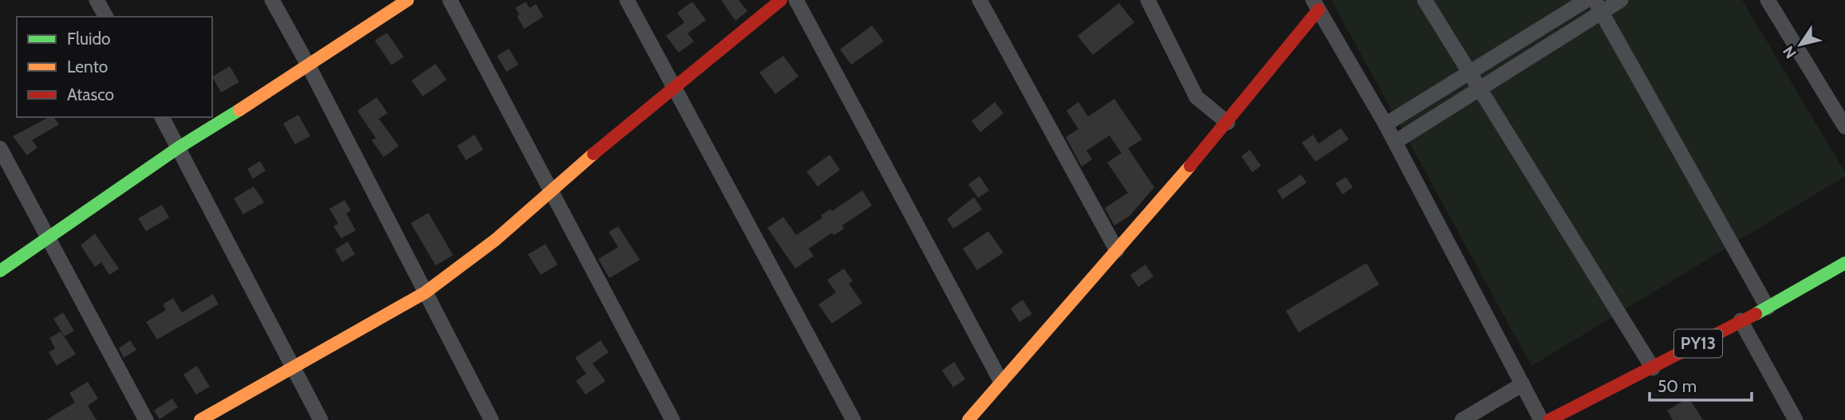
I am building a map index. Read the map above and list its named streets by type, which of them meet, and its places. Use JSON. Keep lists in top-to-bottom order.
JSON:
{
  "streets": {
    "main road": ["PY13"]
  },
  "legend": ["Fluido", "Lento", "Atasco"],
  "scale_bar": "50 m",
  "north": "bottom left"
}
